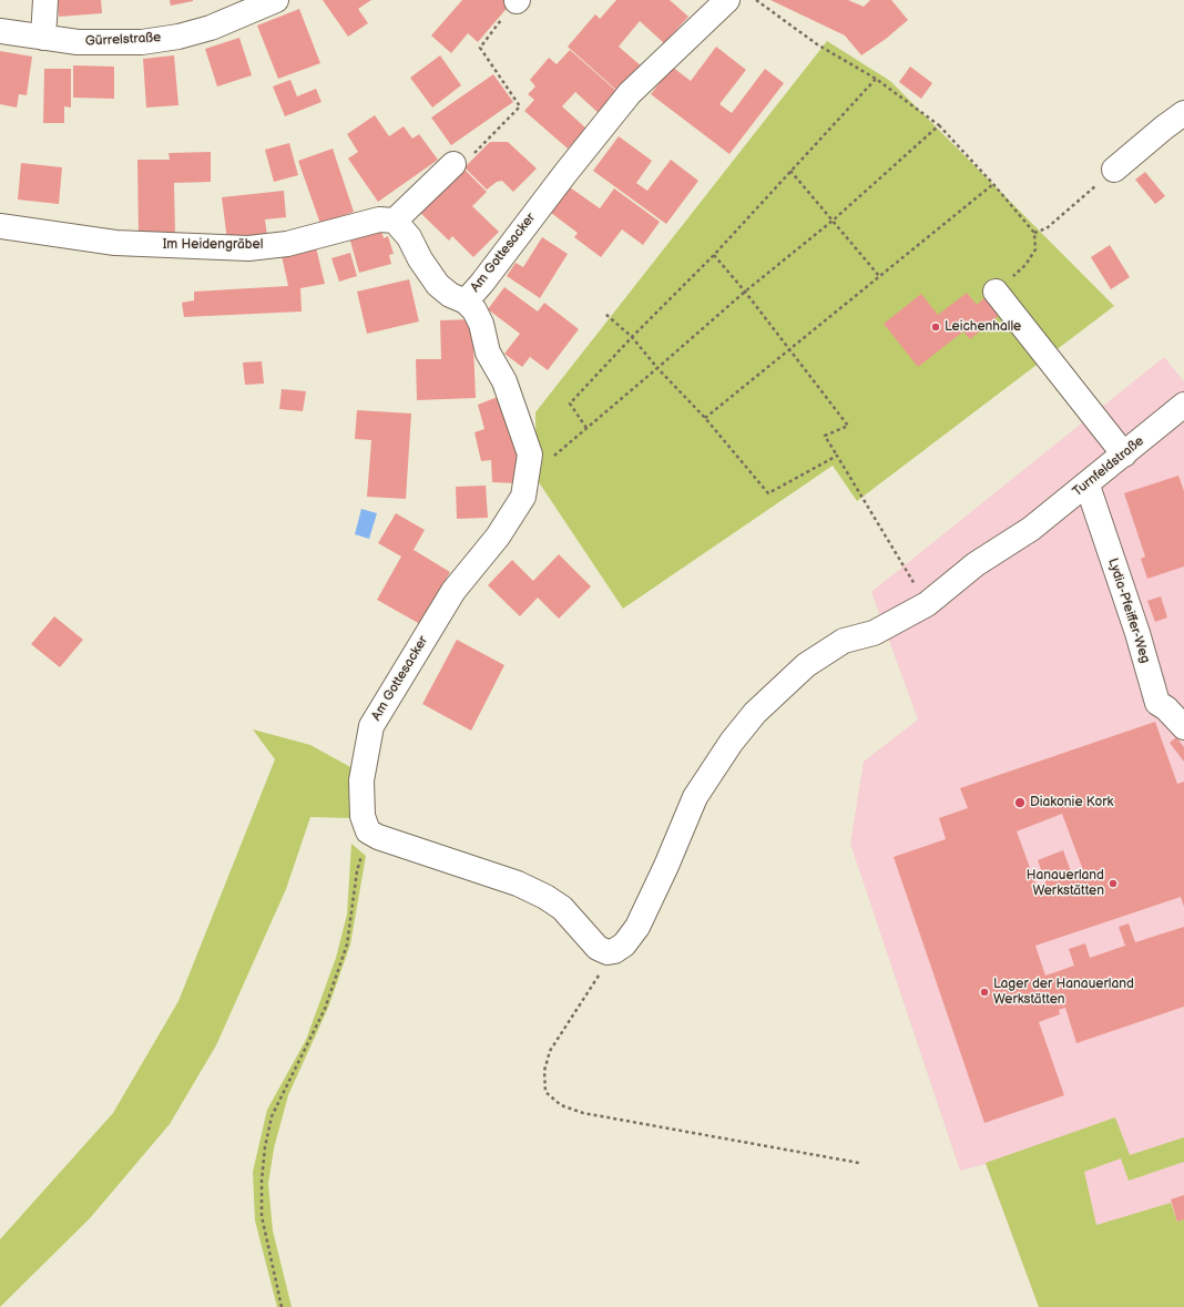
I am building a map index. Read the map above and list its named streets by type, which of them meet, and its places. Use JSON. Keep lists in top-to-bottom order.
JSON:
{
  "streets": {
    "street": [
      "Gürrelstraße",
      "Im Heidengräbel",
      "Am Gottesacker",
      "Turnfeldstraße",
      "Lydia-Pfeiffer-Weg"
    ]
  },
  "crossings": [
    ["Turnfeldstraße", "Lydia-Pfeiffer-Weg"]
  ],
  "places": [
    "Leichenhalle",
    "Diakonie Kork",
    "Hanauerland Werkstätten",
    "Lager der Hanauerland Werkstätten"
  ]
}
